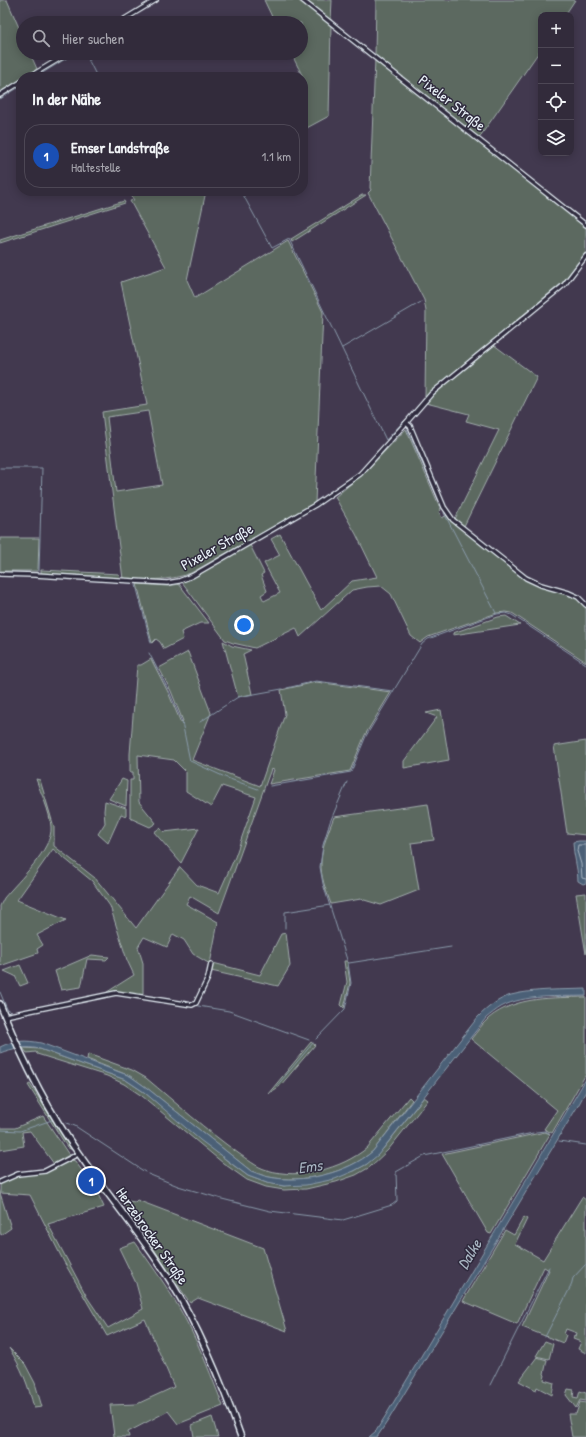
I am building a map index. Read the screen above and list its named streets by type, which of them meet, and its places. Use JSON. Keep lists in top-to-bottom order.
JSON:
{
  "streets": {
    "main road": ["Herzebrocker Straße"],
    "street": ["Pixeler Straße"]
  },
  "water": ["Ems", "Dalke"],
  "page": {
    "map_buttons": ["+", "−"],
    "search": "Hier suchen",
    "heading": "In der Nähe",
    "list": [
      {
        "mark": "1",
        "name": "Emser Landstraße",
        "note": "Haltestelle",
        "value": "1.1 km"
      }
    ],
    "pins": "1"
  }
}
